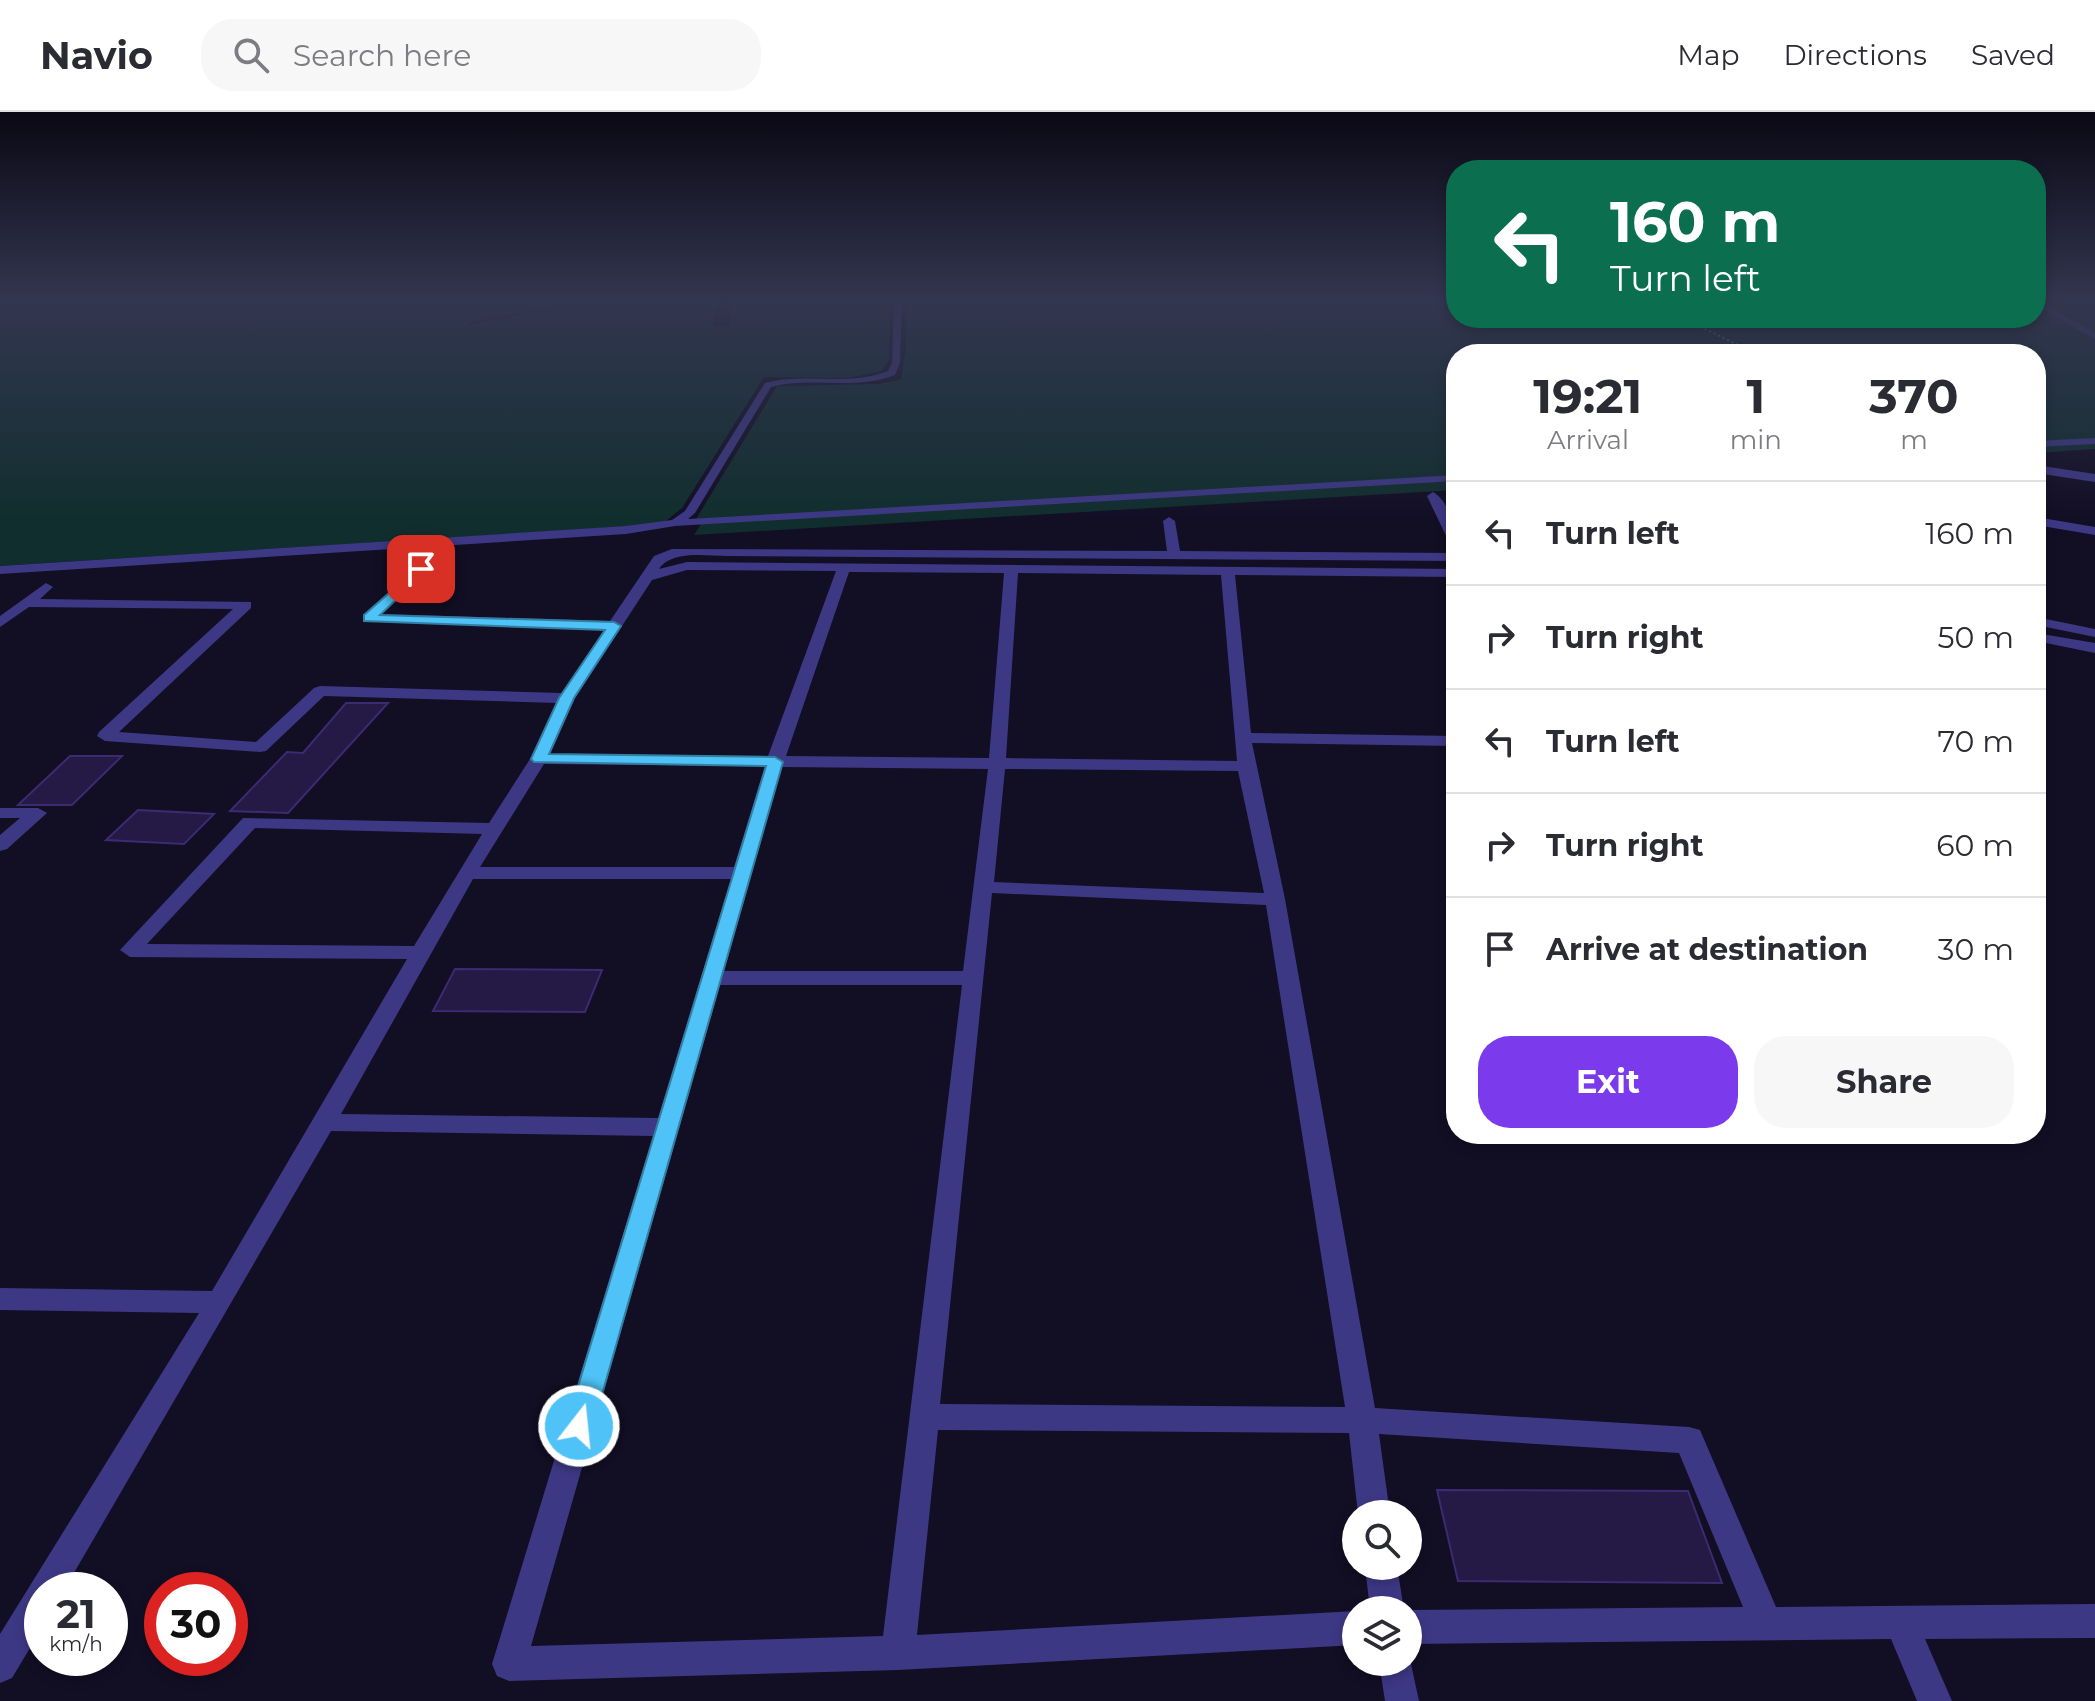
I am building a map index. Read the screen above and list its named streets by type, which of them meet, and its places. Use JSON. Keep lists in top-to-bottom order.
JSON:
{
  "page": {
    "header": "Navio",
    "search": "Search here",
    "nav": ["Map", "Directions", "Saved"],
    "turn": ["160 m", "Turn left"],
    "eta": [
      "19:21",
      "Arrival",
      "1",
      "min",
      "370",
      "m"
    ],
    "list": [
      {
        "name": "Turn left",
        "value": "160 m"
      },
      {
        "name": "Turn right",
        "value": "50 m"
      },
      {
        "name": "Turn left",
        "value": "70 m"
      },
      {
        "name": "Turn right",
        "value": "60 m"
      },
      {
        "name": "Arrive at destination",
        "value": "30 m"
      }
    ],
    "buttons": ["Exit", "Share"],
    "speed": "21 km/h",
    "limit": "30"
  }
}
